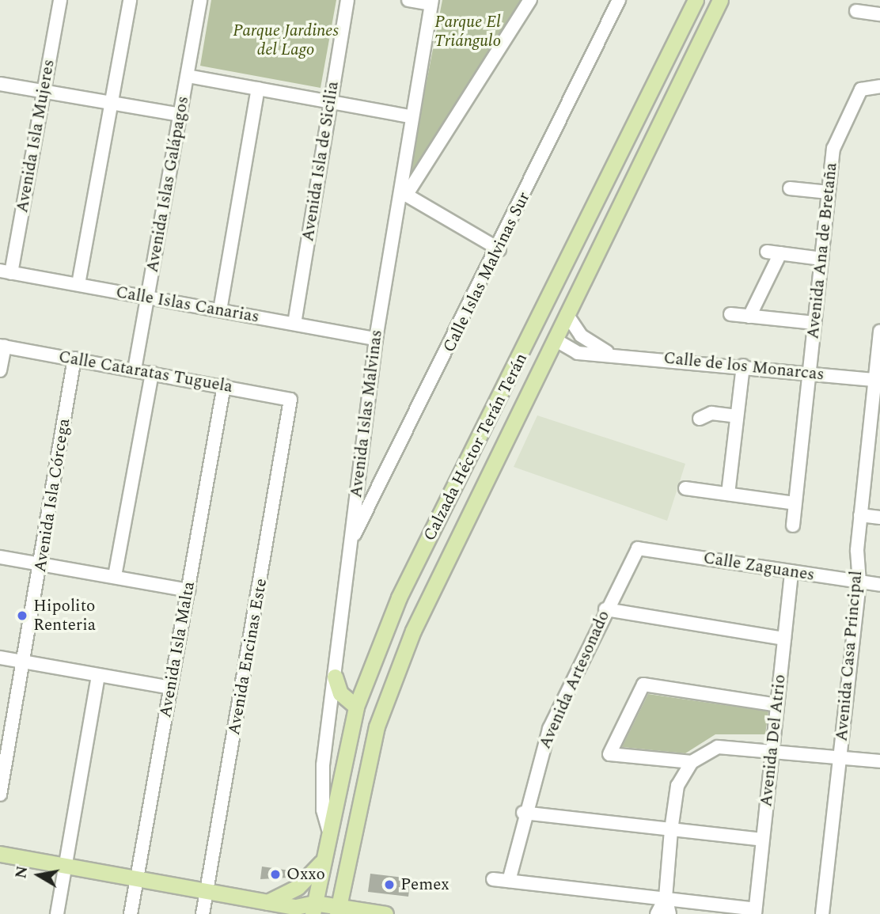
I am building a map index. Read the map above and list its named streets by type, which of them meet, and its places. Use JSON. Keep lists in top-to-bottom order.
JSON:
{
  "streets": {
    "main road": ["Calzada Héctor Terán Terán"],
    "street": [
      "Avenida Isla Mujeres",
      "Avenida Isla de Sicilia",
      "Avenida Islas Galápagos",
      "Avenida Ana de Bretaña",
      "Calle Islas Malvinas Sur",
      "Calle Islas Canarias",
      "Calle de los Monarcas",
      "Calle Cataratas Tuguela",
      "Avenida Islas Malvinas",
      "Avenida Isla Córcega",
      "Calle Zaguanes",
      "Avenida Isla Malta",
      "Avenida Casa Principal",
      "Avenida Encinas Este",
      "Avenida Artesonado",
      "Avenida Del Atrio"
    ]
  },
  "crossings": [
    ["Avenida Isla Mujeres", "Calle Islas Canarias"],
    ["Avenida Isla de Sicilia", "Calle Islas Canarias"],
    ["Avenida Islas Galápagos", "Calle Islas Canarias"],
    ["Avenida Islas Galápagos", "Calle Cataratas Tuguela"],
    ["Avenida Ana de Bretaña", "Calle de los Monarcas"],
    ["Calle Islas Malvinas Sur", "Avenida Islas Malvinas"],
    ["Calle Islas Canarias", "Avenida Islas Malvinas"],
    ["Calle de los Monarcas", "Calzada Héctor Terán Terán"],
    ["Calle de los Monarcas", "Avenida Casa Principal"],
    ["Calle Cataratas Tuguela", "Avenida Isla Córcega"],
    ["Calle Cataratas Tuguela", "Avenida Isla Malta"],
    ["Calle Cataratas Tuguela", "Avenida Encinas Este"],
    ["Avenida Islas Malvinas", "Calzada Héctor Terán Terán"],
    ["Calle Zaguanes", "Avenida Casa Principal"],
    ["Calle Zaguanes", "Avenida Artesonado"],
    ["Calle Zaguanes", "Avenida Del Atrio"]
  ],
  "parks": ["Parque El Triángulo", "Parque Jardines del Lago"],
  "places": ["Hipolito Renteria", "Oxxo", "Pemex"],
  "north": "left"
}
